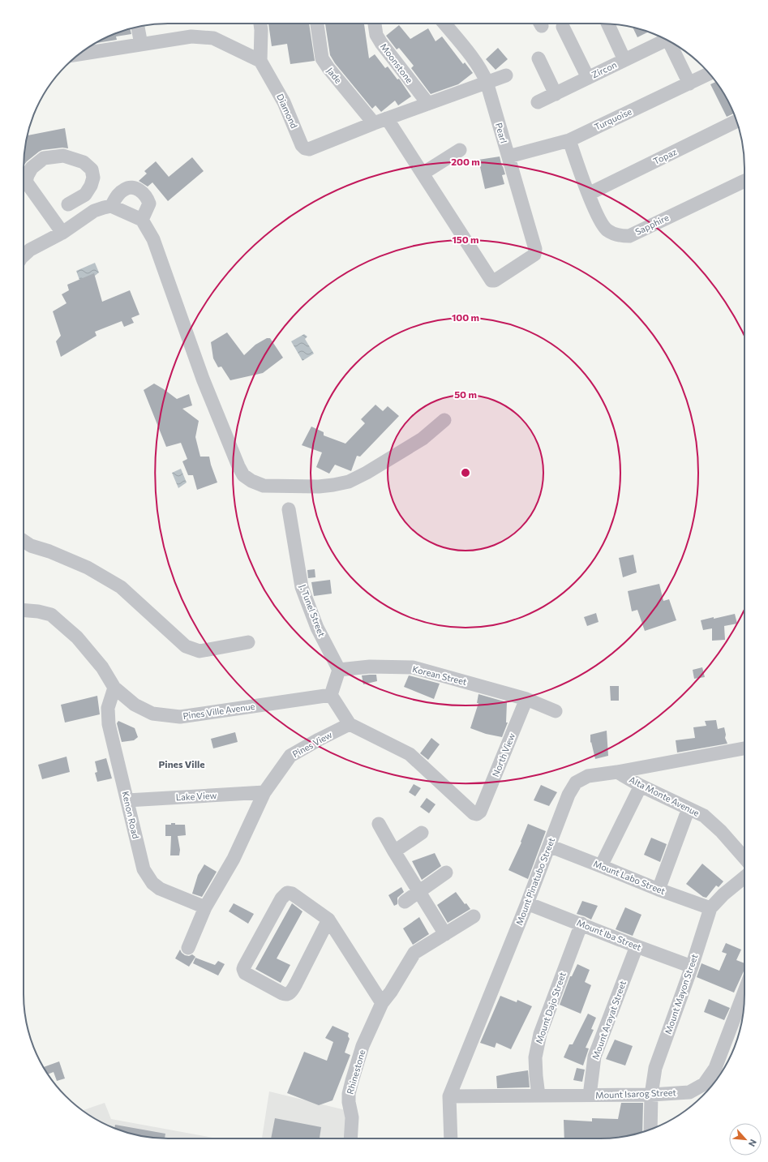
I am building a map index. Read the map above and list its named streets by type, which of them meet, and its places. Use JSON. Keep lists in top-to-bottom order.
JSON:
{
  "streets": {
    "street": [
      "Moonstone",
      "Zircon",
      "Jade",
      "Diamond",
      "Turquoise",
      "Pearl",
      "Topaz",
      "Sapphire",
      "J. Tunel Street",
      "Korean Street",
      "Pines Ville Avenue",
      "Pines View",
      "North View",
      "Lake View",
      "Alta Monte Avenue",
      "Kenon Road",
      "Mount Labo Street",
      "Mount Pinatubo Street",
      "Mount Iba Street",
      "Mount Mayon Street",
      "Mount Dajo Street",
      "Mount Arayat Street",
      "Rhinestone",
      "Mount Isarog Street"
    ]
  },
  "crossings": [
    ["Moonstone", "Diamond"],
    ["Jade", "Diamond"],
    ["Diamond", "Pearl"],
    ["Turquoise", "Pearl"],
    ["Turquoise", "Sapphire"],
    ["Topaz", "Sapphire"],
    ["J. Tunel Street", "Korean Street"],
    ["Korean Street", "North View"],
    ["Pines Ville Avenue", "Kenon Road"],
    ["Pines View", "North View"],
    ["Pines View", "Lake View"],
    ["Pines View", "Kenon Road"],
    ["Lake View", "Kenon Road"],
    ["Alta Monte Avenue", "Mount Pinatubo Street"],
    ["Mount Labo Street", "Mount Pinatubo Street"],
    ["Mount Labo Street", "Mount Mayon Street"],
    ["Mount Pinatubo Street", "Mount Iba Street"],
    ["Mount Pinatubo Street", "Mount Isarog Street"],
    ["Mount Iba Street", "Mount Mayon Street"],
    ["Mount Iba Street", "Mount Dajo Street"],
    ["Mount Iba Street", "Mount Arayat Street"],
    ["Mount Mayon Street", "Mount Isarog Street"],
    ["Mount Dajo Street", "Mount Isarog Street"],
    ["Mount Arayat Street", "Mount Isarog Street"]
  ],
  "districts": ["Pines Ville"],
  "north": "bottom right",
  "rings": [
    "200 m",
    "150 m",
    "100 m",
    "50 m"
  ]
}
